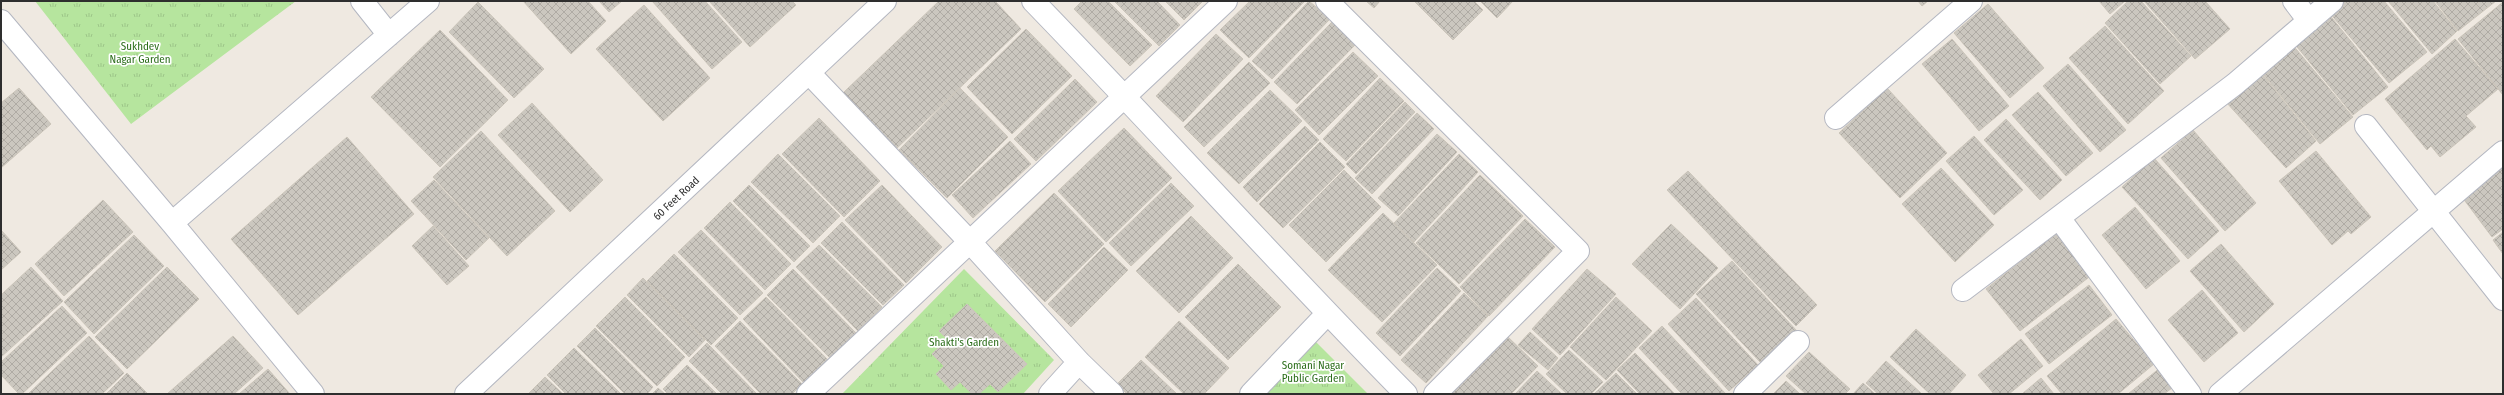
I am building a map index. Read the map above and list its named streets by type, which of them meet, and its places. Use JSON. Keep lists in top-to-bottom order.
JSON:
{
  "streets": {
    "street": ["60 Feet Road"]
  },
  "parks": ["Sukhdev Nagar Garden", "Shakti's Garden", "Somani Nagar Public Garden"]
}
